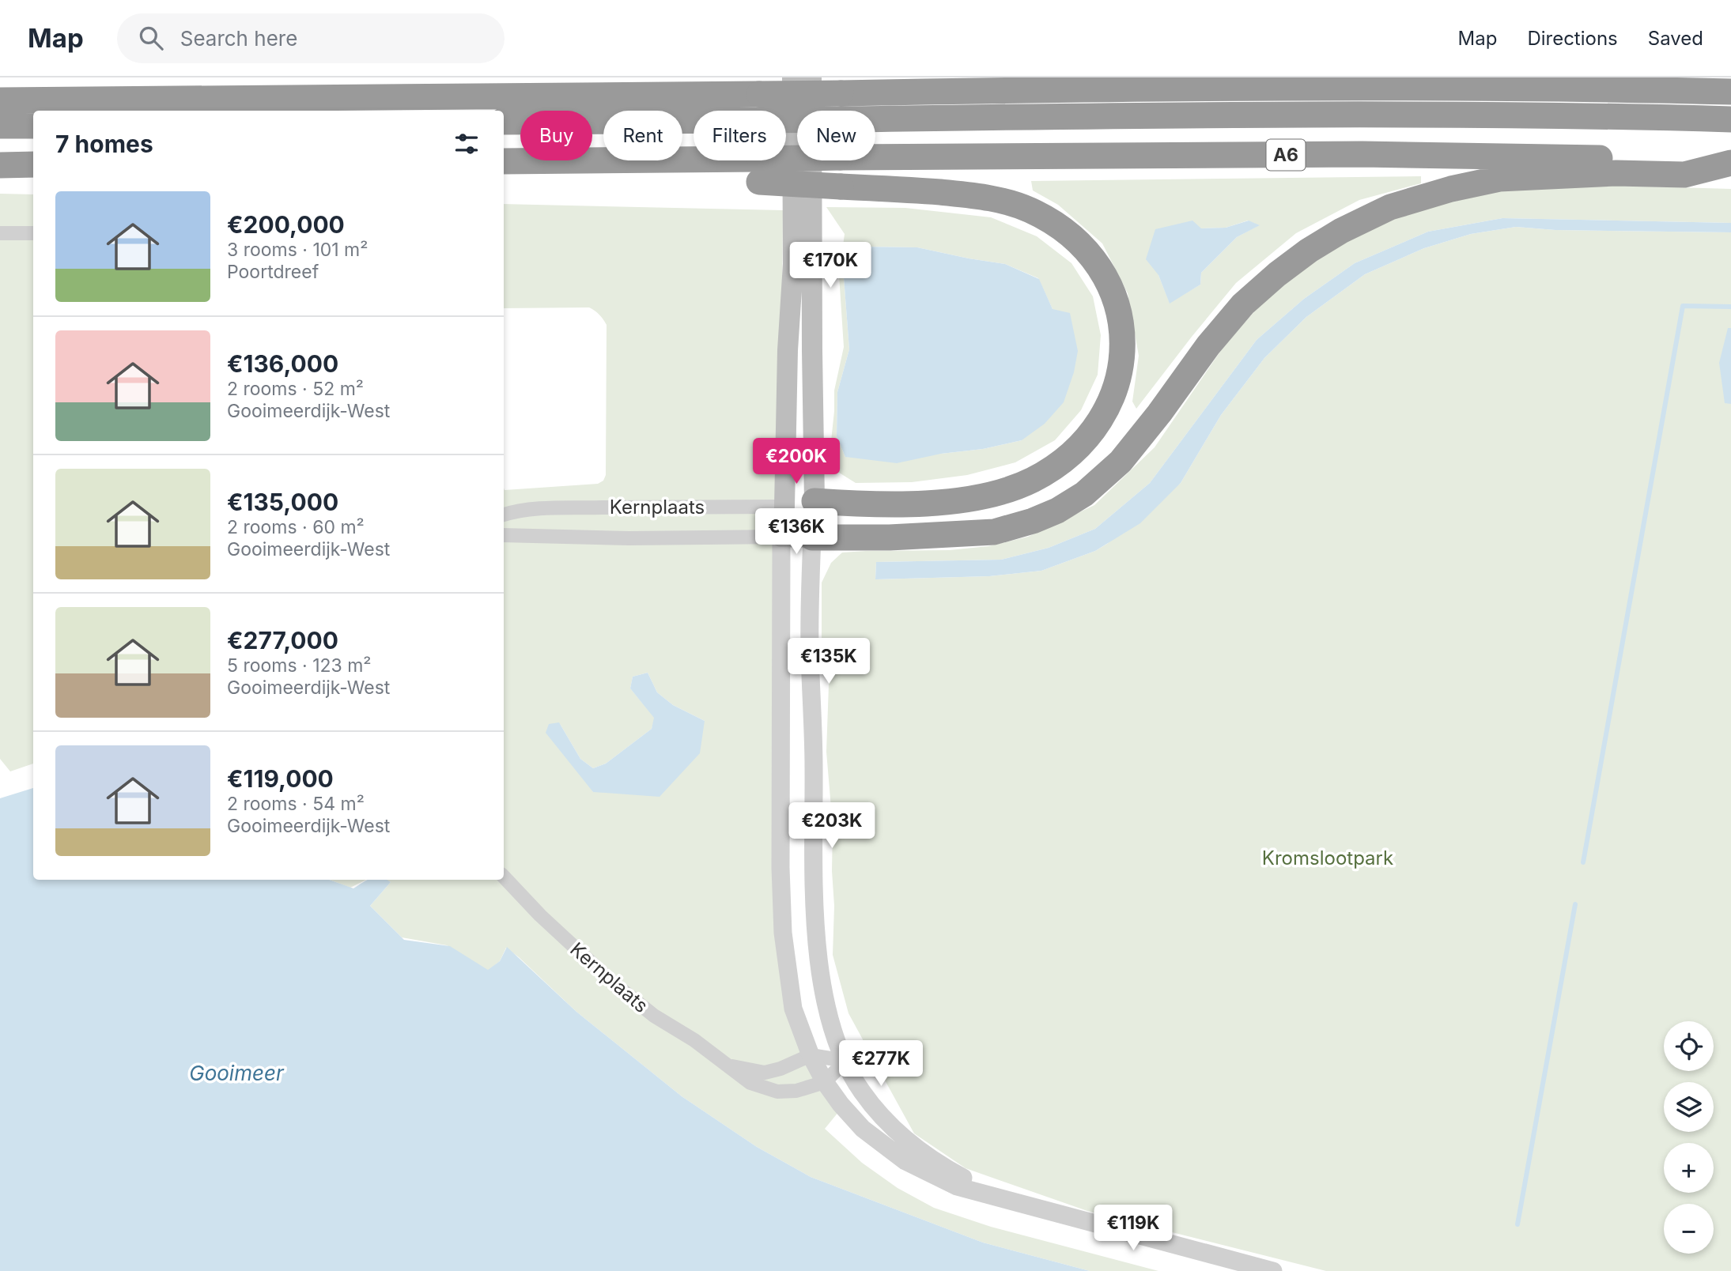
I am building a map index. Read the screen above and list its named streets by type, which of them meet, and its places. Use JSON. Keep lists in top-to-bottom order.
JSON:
{
  "streets": {
    "highway": ["A6"],
    "main road": ["Kernplaats"]
  },
  "crossings": [
    ["A6", "Kernplaats"]
  ],
  "water": ["Gooimeer"],
  "parks": ["Kromslootpark"],
  "page": {
    "header": "Map",
    "search": "Search here",
    "nav": ["Map", "Directions", "Saved"],
    "chip": [
      "Buy",
      "Rent",
      "Filters",
      "New"
    ],
    "heading": "7 homes",
    "list": [
      {
        "name": "€200,000",
        "note": "3 rooms · 101 m² · Poortdreef"
      },
      {
        "name": "€136,000",
        "note": "2 rooms · 52 m² · Gooimeerdijk-West"
      },
      {
        "name": "€135,000",
        "note": "2 rooms · 60 m² · Gooimeerdijk-West"
      },
      {
        "name": "€277,000",
        "note": "5 rooms · 123 m² · Gooimeerdijk-West"
      },
      {
        "name": "€119,000",
        "note": "2 rooms · 54 m² · Gooimeerdijk-West"
      }
    ],
    "price": [
      "€170K",
      "€200K",
      "€136K",
      "€135K",
      "€203K",
      "€277K",
      "€119K"
    ],
    "map_buttons": ["+", "−"]
  }
}
